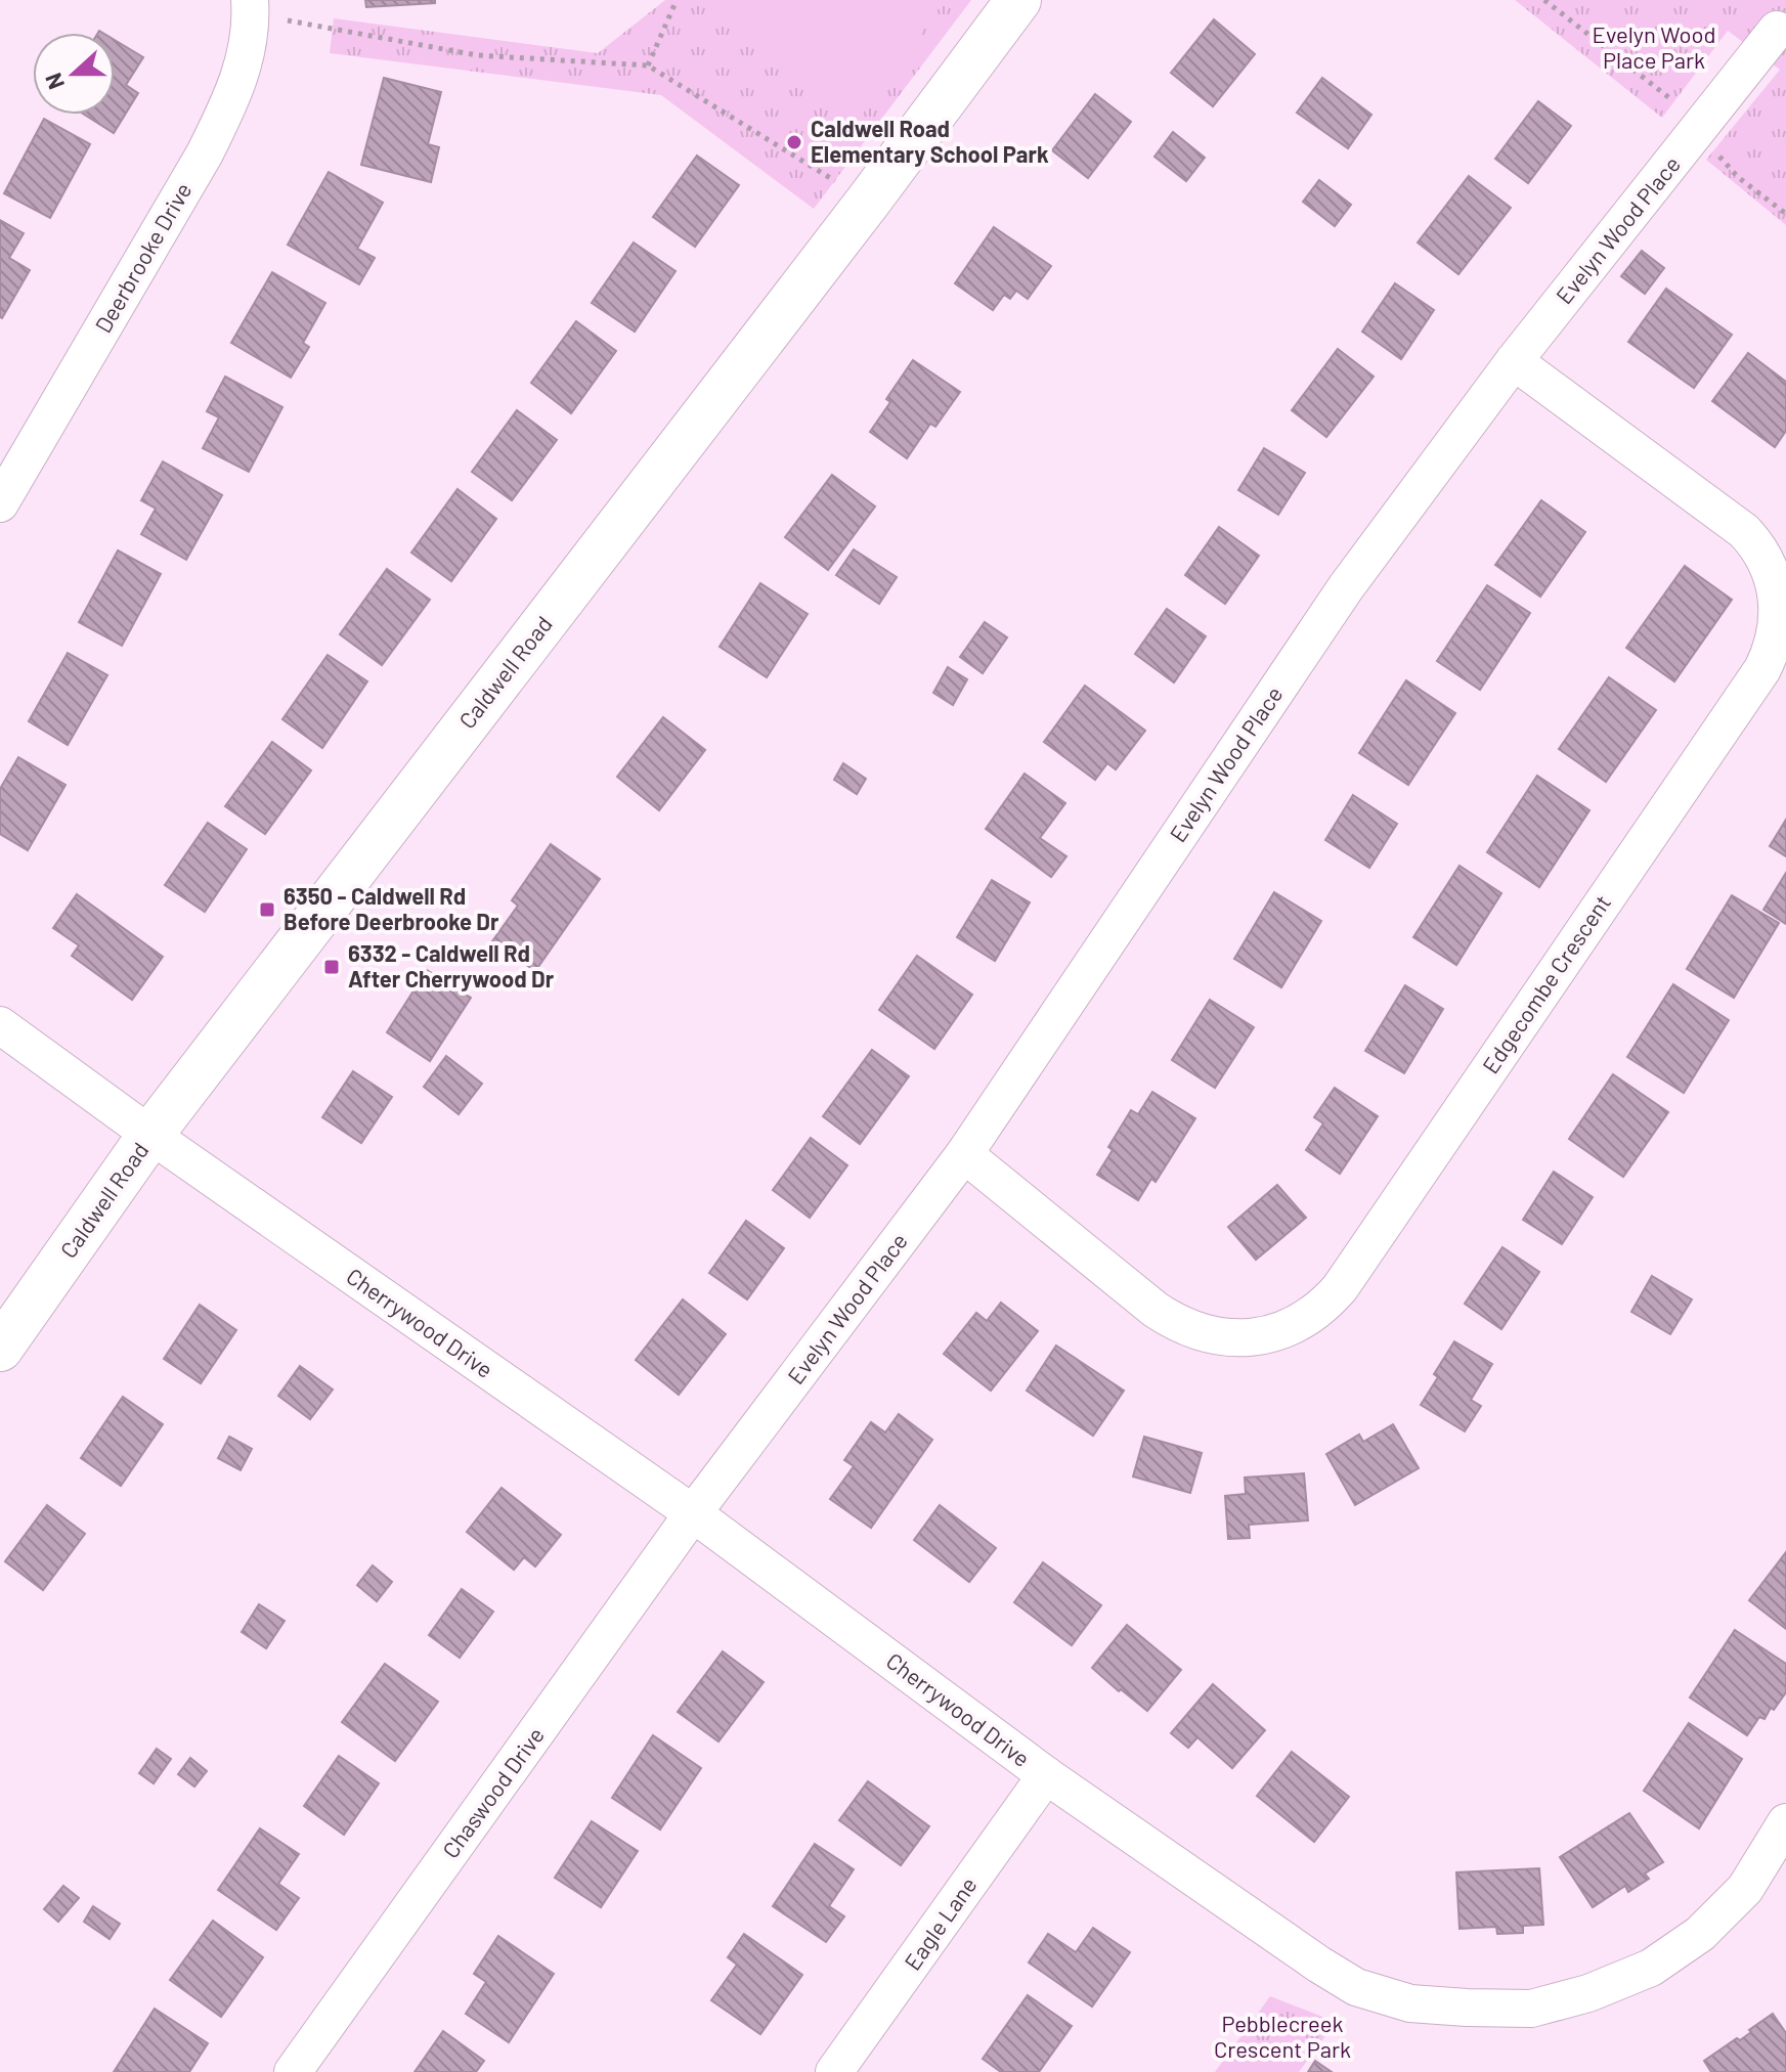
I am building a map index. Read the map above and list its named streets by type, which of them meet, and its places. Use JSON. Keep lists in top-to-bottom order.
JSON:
{
  "streets": {
    "street": [
      "Evelyn Wood Place",
      "Deerbrooke Drive",
      "Caldwell Road",
      "Edgecombe Crescent",
      "Cherrywood Drive",
      "Chaswood Drive",
      "Eagle Lane"
    ]
  },
  "crossings": [
    ["Evelyn Wood Place", "Edgecombe Crescent"],
    ["Evelyn Wood Place", "Cherrywood Drive"],
    ["Evelyn Wood Place", "Chaswood Drive"],
    ["Caldwell Road", "Cherrywood Drive"],
    ["Cherrywood Drive", "Chaswood Drive"],
    ["Cherrywood Drive", "Eagle Lane"]
  ],
  "parks": ["Evelyn Wood Place Park", "Pebblecreek Crescent Park"],
  "places": {
    "other": ["Caldwell Road Elementary School Park"],
    "transit": ["6350 - Caldwell Rd Before Deerbrooke Dr", "6332 - Caldwell Rd After Cherrywood Dr"]
  },
  "north": "left"
}
